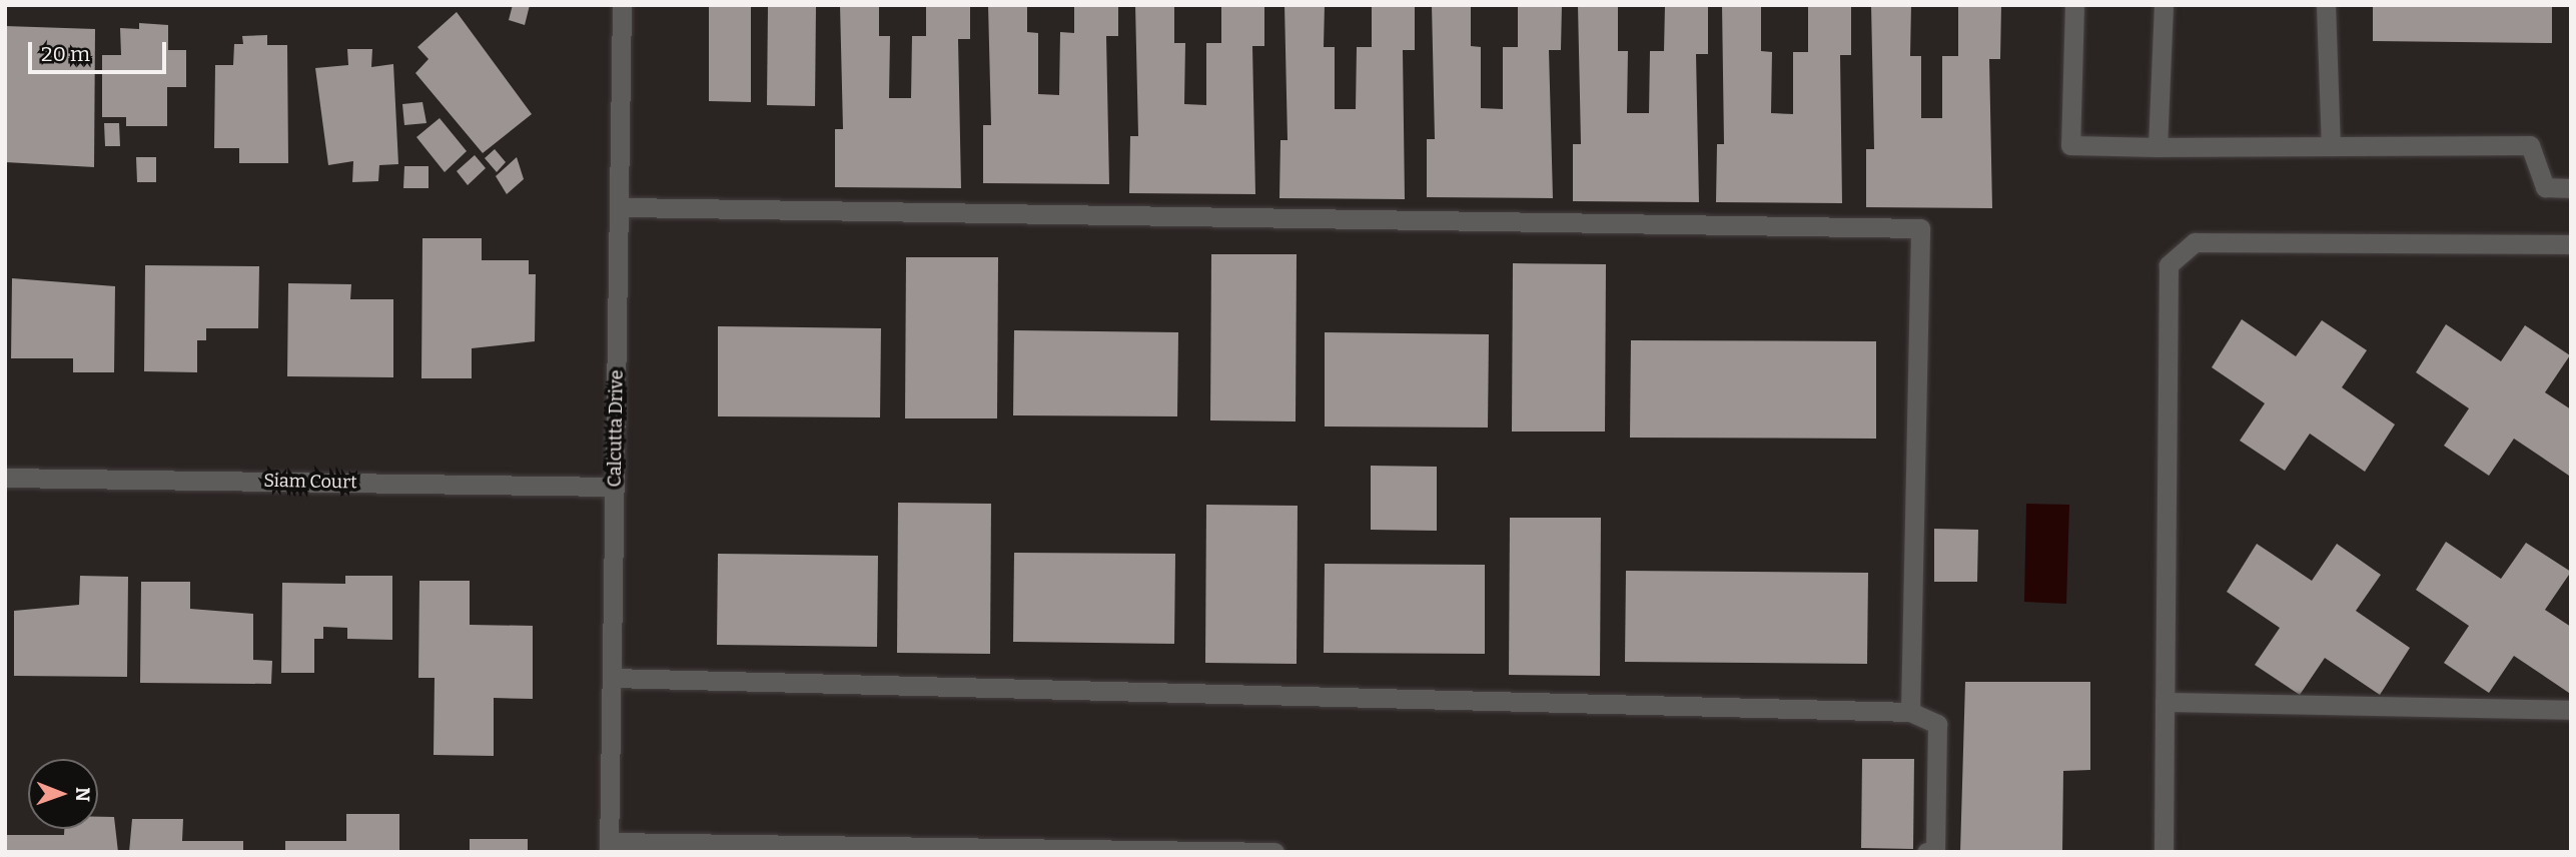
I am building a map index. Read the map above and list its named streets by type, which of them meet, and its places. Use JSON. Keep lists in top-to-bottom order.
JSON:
{
  "streets": {
    "street": ["Calcutta Drive", "Siam Court"]
  },
  "crossings": [
    ["Calcutta Drive", "Siam Court"]
  ],
  "scale_bar": "20 m",
  "north": "right"
}
